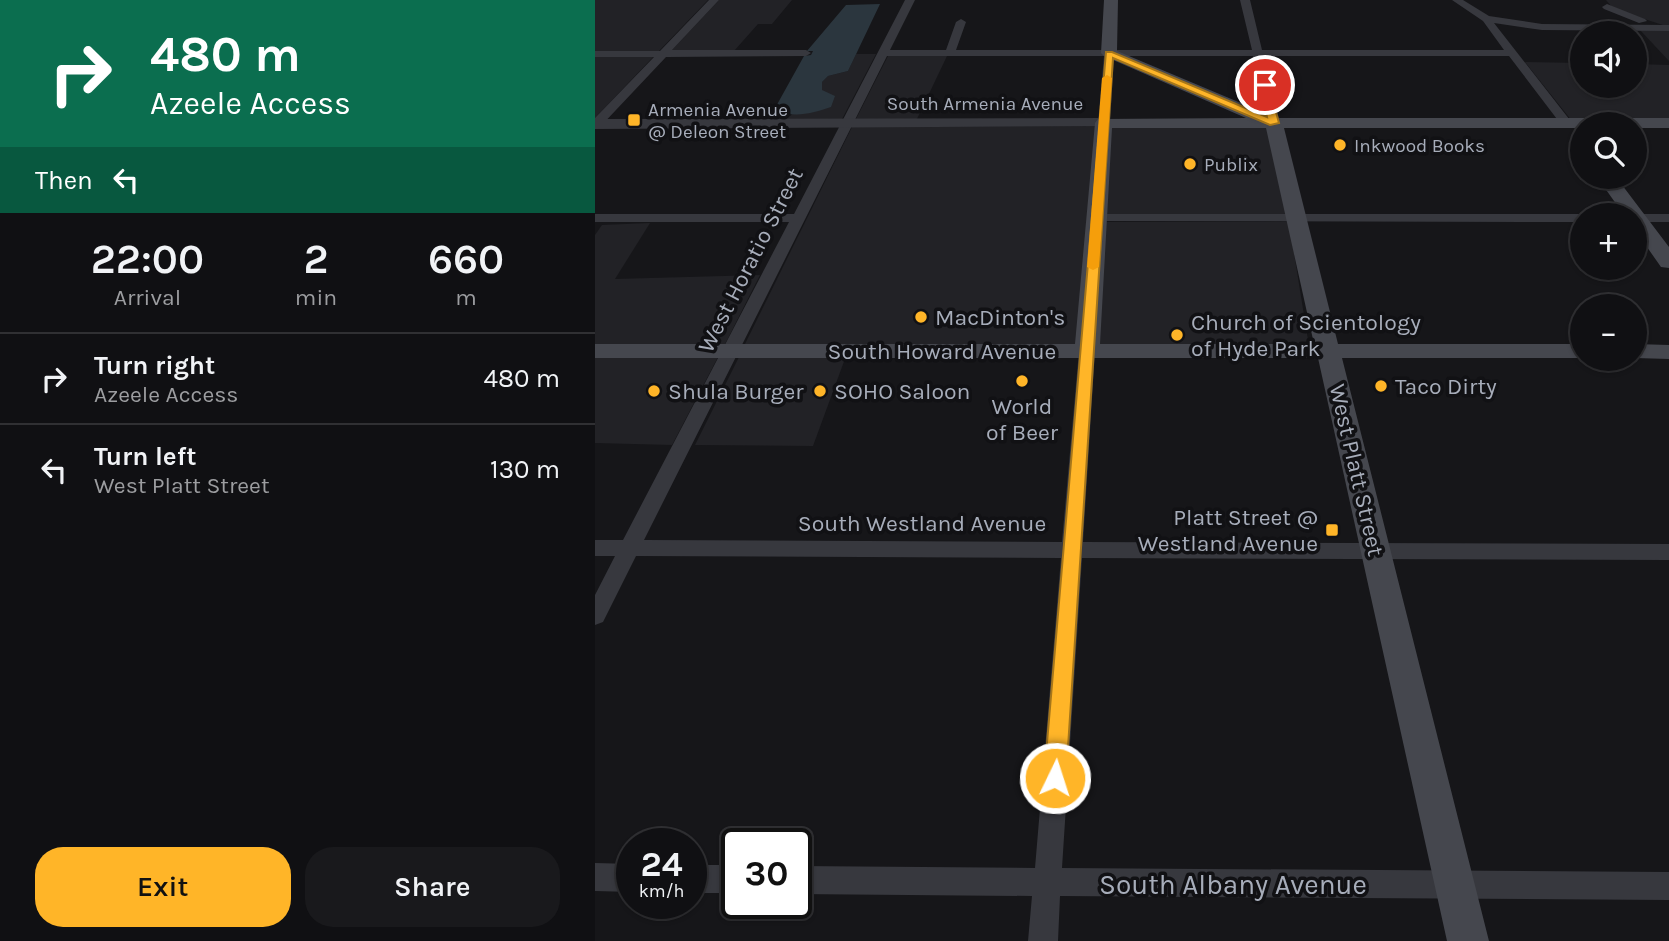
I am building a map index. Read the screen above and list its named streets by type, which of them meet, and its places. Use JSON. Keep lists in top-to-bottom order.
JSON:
{
  "streets": {
    "main road": ["South Armenia Avenue", "South Howard Avenue", "West Platt Street"],
    "street": ["West Horatio Street", "South Westland Avenue", "South Albany Avenue"]
  },
  "crossings": [
    ["South Armenia Avenue", "West Horatio Street"],
    ["South Armenia Avenue", "West Platt Street"],
    ["West Horatio Street", "South Howard Avenue"],
    ["West Horatio Street", "South Westland Avenue"],
    ["South Howard Avenue", "West Platt Street"],
    ["West Platt Street", "South Westland Avenue"],
    ["West Platt Street", "South Albany Avenue"]
  ],
  "places": {
    "transit": ["Armenia Avenue @ Deleon Street", "Platt Street @ Westland Avenue"],
    "other": [
      "Inkwood Books",
      "Publix",
      "MacDinton's",
      "Church of Scientology of Hyde Park",
      "World of Beer",
      "Taco Dirty",
      "Shula Burger",
      "SOHO Saloon"
    ]
  },
  "page": {
    "turn": ["480 m", "Azeele Access"],
    "map_buttons": ["+", "−"],
    "then": "Then",
    "eta": [
      "22:00",
      "Arrival",
      "2",
      "min",
      "660",
      "m"
    ],
    "list": [
      {
        "name": "Turn right",
        "note": "Azeele Access",
        "value": "480 m"
      },
      {
        "name": "Turn left",
        "note": "West Platt Street",
        "value": "130 m"
      }
    ],
    "speed": "24 km/h",
    "limit": "30",
    "buttons": ["Exit", "Share"]
  }
}
